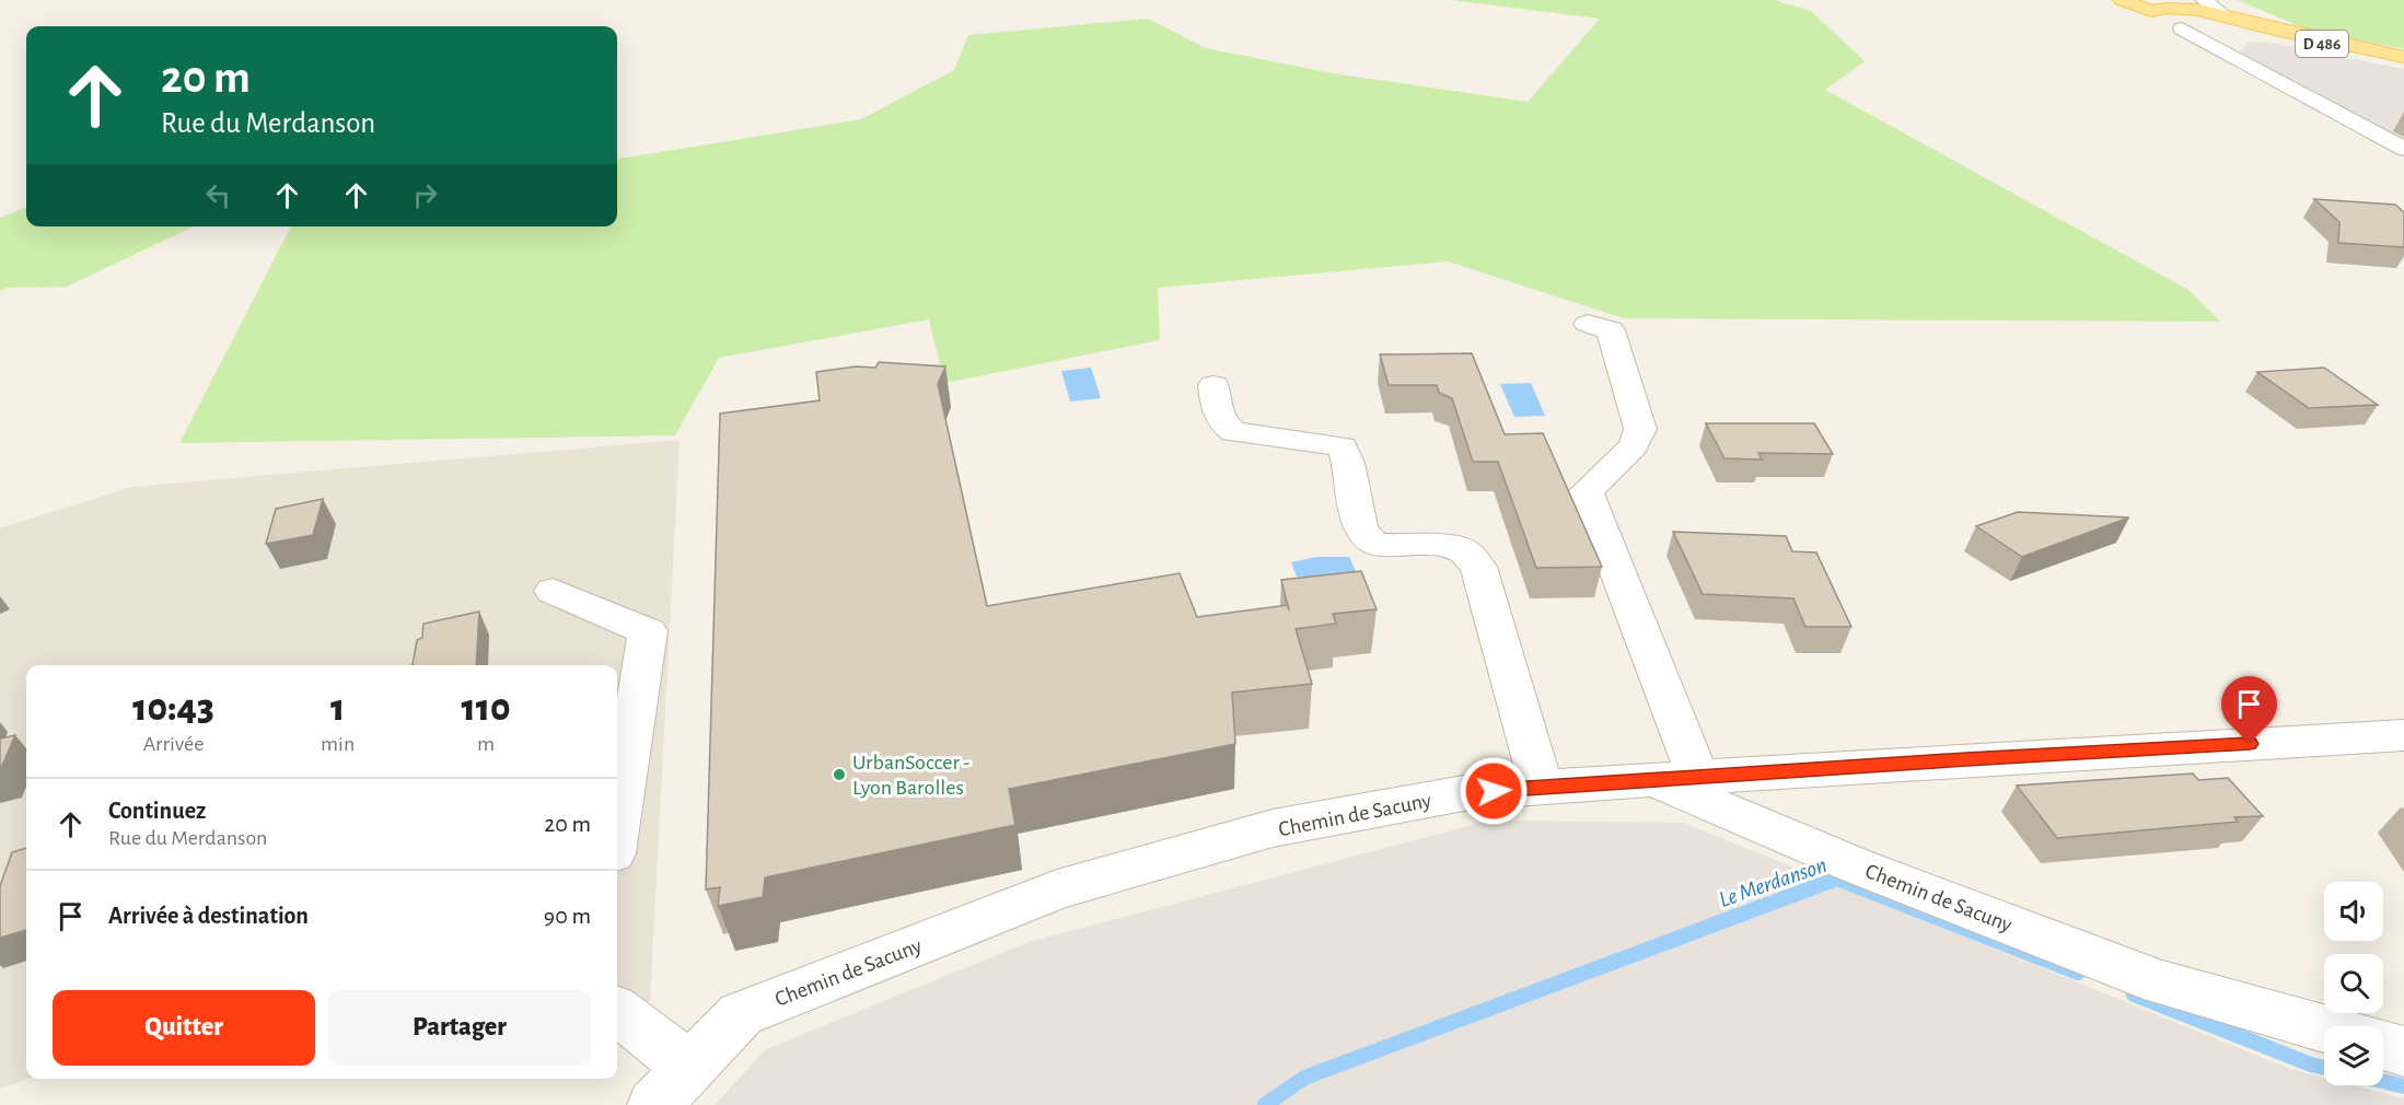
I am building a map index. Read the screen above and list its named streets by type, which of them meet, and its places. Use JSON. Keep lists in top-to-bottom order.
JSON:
{
  "streets": {
    "main road": ["D 486"],
    "street": ["Chemin de Sacuny"]
  },
  "water": ["Le Merdanson"],
  "places": ["UrbanSoccer - Lyon Barolles"],
  "page": {
    "turn": ["20 m", "Rue du Merdanson"],
    "eta": [
      "10:43",
      "Arrivée",
      "1",
      "min",
      "110",
      "m"
    ],
    "list": [
      {
        "name": "Continuez",
        "note": "Rue du Merdanson",
        "value": "20 m"
      },
      {
        "name": "Arrivée à destination",
        "value": "90 m"
      }
    ],
    "buttons": ["Quitter", "Partager"]
  }
}
